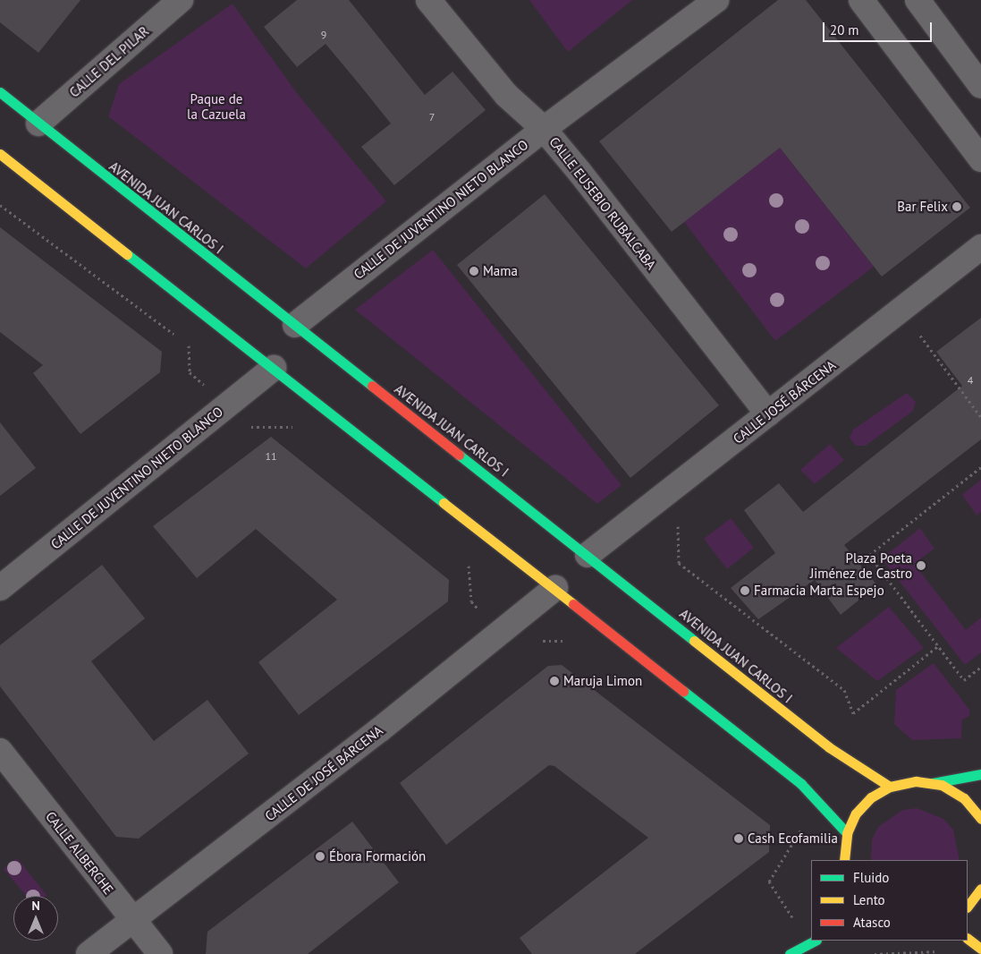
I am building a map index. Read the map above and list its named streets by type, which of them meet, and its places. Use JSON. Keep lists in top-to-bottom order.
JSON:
{
  "streets": {
    "street": [
      "CALLE DEL PILAR",
      "CALLE EUSEBIO RUBALCABA",
      "AVENIDA JUAN CARLOS I",
      "CALLE DE JUVENTINO NIETO BLANCO",
      "CALLE JOSÉ BÁRCENA",
      "CALLE DE JOSÉ BÁRCENA",
      "CALLE ALBERCHE"
    ]
  },
  "crossings": [
    ["CALLE DEL PILAR", "AVENIDA JUAN CARLOS I"],
    ["CALLE EUSEBIO RUBALCABA", "CALLE DE JUVENTINO NIETO BLANCO"],
    ["CALLE EUSEBIO RUBALCABA", "CALLE JOSÉ BÁRCENA"],
    ["AVENIDA JUAN CARLOS I", "CALLE DE JUVENTINO NIETO BLANCO"],
    ["AVENIDA JUAN CARLOS I", "CALLE JOSÉ BÁRCENA"],
    ["CALLE DE JOSÉ BÁRCENA", "CALLE ALBERCHE"]
  ],
  "parks": ["Paque de la Cazuela"],
  "places": [
    "Bar Felix",
    "Mama",
    "Plaza Poeta Jiménez de Castro",
    "Farmacia Marta Espejo",
    "Maruja Limon",
    "Cash Ecofamilia",
    "Ébora Formación"
  ],
  "house_numbers": [
    "9",
    "7",
    "4",
    "11"
  ],
  "legend": ["Fluido", "Lento", "Atasco"],
  "scale_bar": "20 m",
  "north": "top"
}
